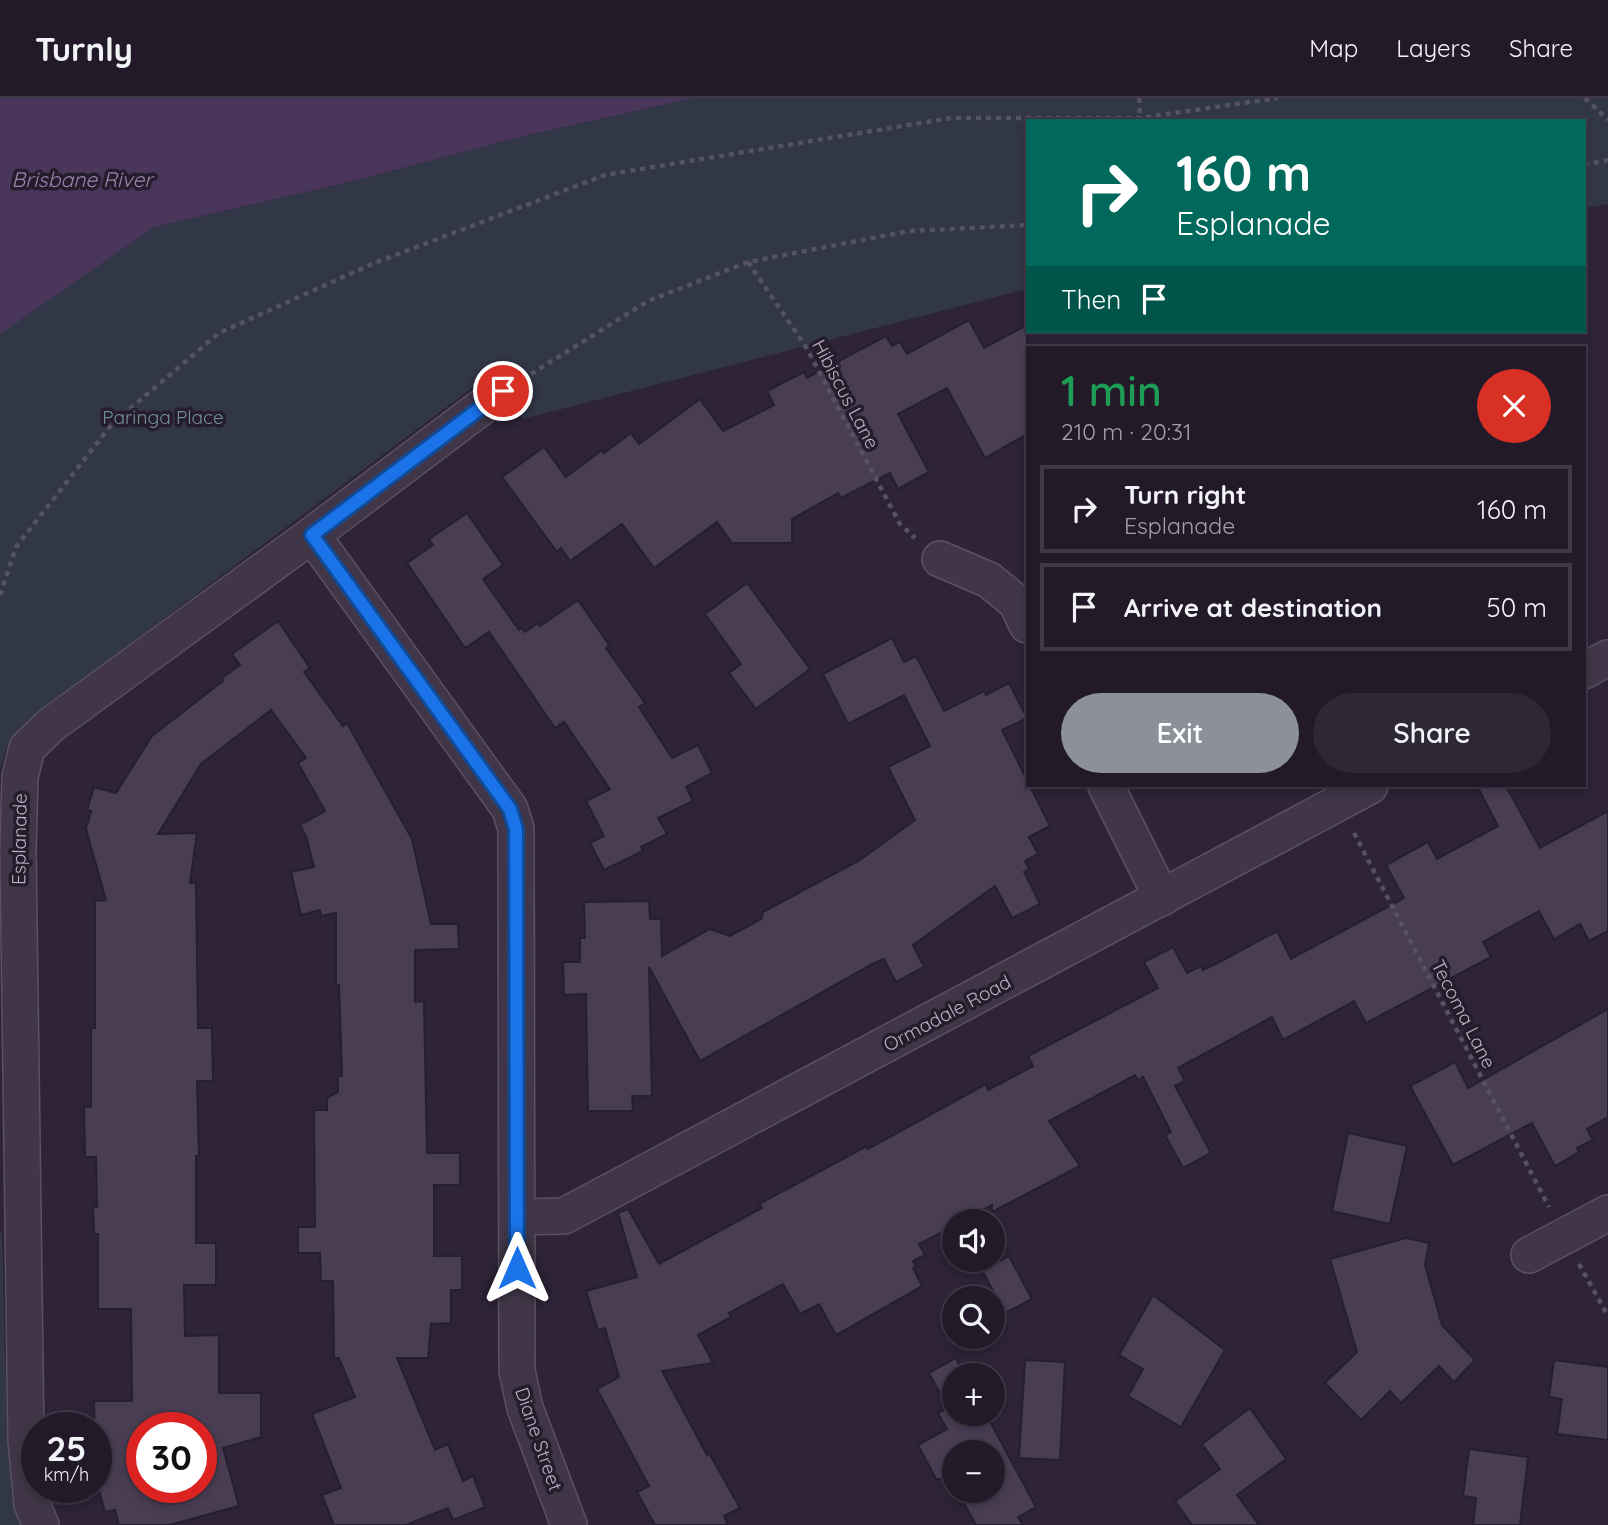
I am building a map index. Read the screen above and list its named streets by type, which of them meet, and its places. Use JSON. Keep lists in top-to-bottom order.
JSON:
{
  "streets": {
    "street": ["Esplanade", "Ormadale Road", "Diane Street"],
    "path": ["Hibiscus Lane", "Tecoma Lane"]
  },
  "crossings": [
    ["Esplanade", "Diane Street"],
    ["Ormadale Road", "Diane Street"]
  ],
  "water": ["Brisbane River"],
  "parks": ["Paringa Place"],
  "page": {
    "header": "Turnly",
    "nav": ["Map", "Layers", "Share"],
    "turn": ["160 m", "Esplanade"],
    "then": "Then",
    "heading": ["1 min", "210 m · 20:31"],
    "list": [
      {
        "name": "Turn right",
        "note": "Esplanade",
        "value": "160 m"
      },
      {
        "name": "Arrive at destination",
        "value": "50 m"
      }
    ],
    "buttons": ["Exit", "Share"],
    "map_buttons": ["+", "−"],
    "speed": "25 km/h",
    "limit": "30"
  }
}
